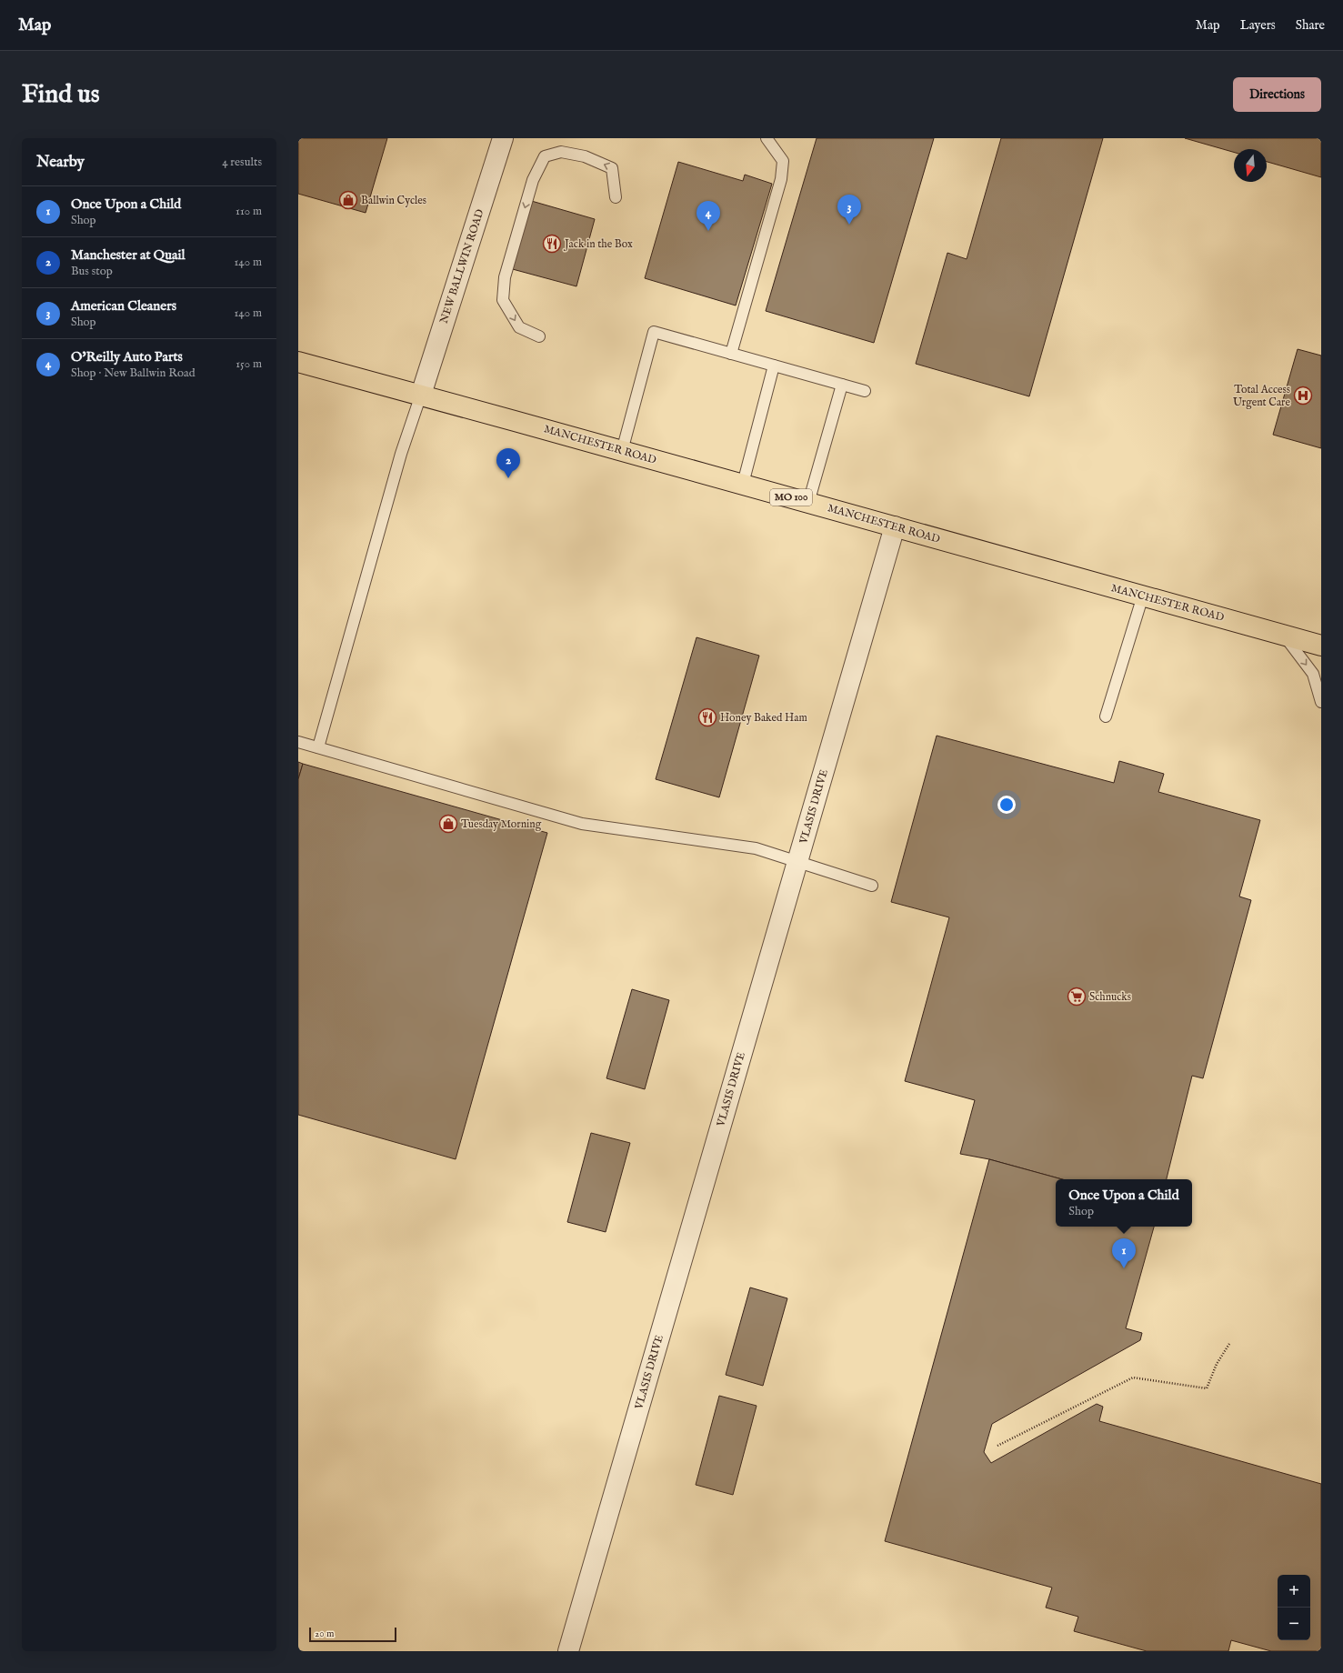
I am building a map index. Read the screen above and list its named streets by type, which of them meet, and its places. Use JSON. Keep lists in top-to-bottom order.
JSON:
{
  "streets": {
    "highway": ["MANCHESTER ROAD", "MO 100"],
    "street": ["NEW BALLWIN ROAD", "VLASIS DRIVE"]
  },
  "crossings": [
    ["NEW BALLWIN ROAD", "MANCHESTER ROAD"],
    ["MANCHESTER ROAD", "VLASIS DRIVE"]
  ],
  "places": {
    "shop": ["Ballwin Cycles", "Tuesday Morning"],
    "restaurant": ["Jack in the Box", "Honey Baked Ham"],
    "hospital": ["Total Access Urgent Care"],
    "supermarket": ["Schnucks"]
  },
  "scale_bar": "20 m",
  "north": "bottom",
  "page": {
    "header": "Map",
    "nav": ["Map", "Layers", "Share"],
    "buttons": "Directions",
    "title": "Find us",
    "heading": ["Nearby", "4 results"],
    "list": [
      {
        "mark": "1",
        "name": "Once Upon a Child",
        "note": "Shop",
        "value": "110 m"
      },
      {
        "mark": "2",
        "name": "Manchester at Quail",
        "note": "Bus stop",
        "value": "140 m"
      },
      {
        "mark": "3",
        "name": "American Cleaners",
        "note": "Shop",
        "value": "140 m"
      },
      {
        "mark": "4",
        "name": "O'Reilly Auto Parts",
        "note": "Shop · New Ballwin Road",
        "value": "150 m"
      }
    ],
    "pins": [
      "3",
      "4",
      "2",
      "1"
    ],
    "popup": ["Once Upon a Child", "Shop"],
    "map_buttons": ["+", "−"],
    "scale": "20 m"
  }
}
